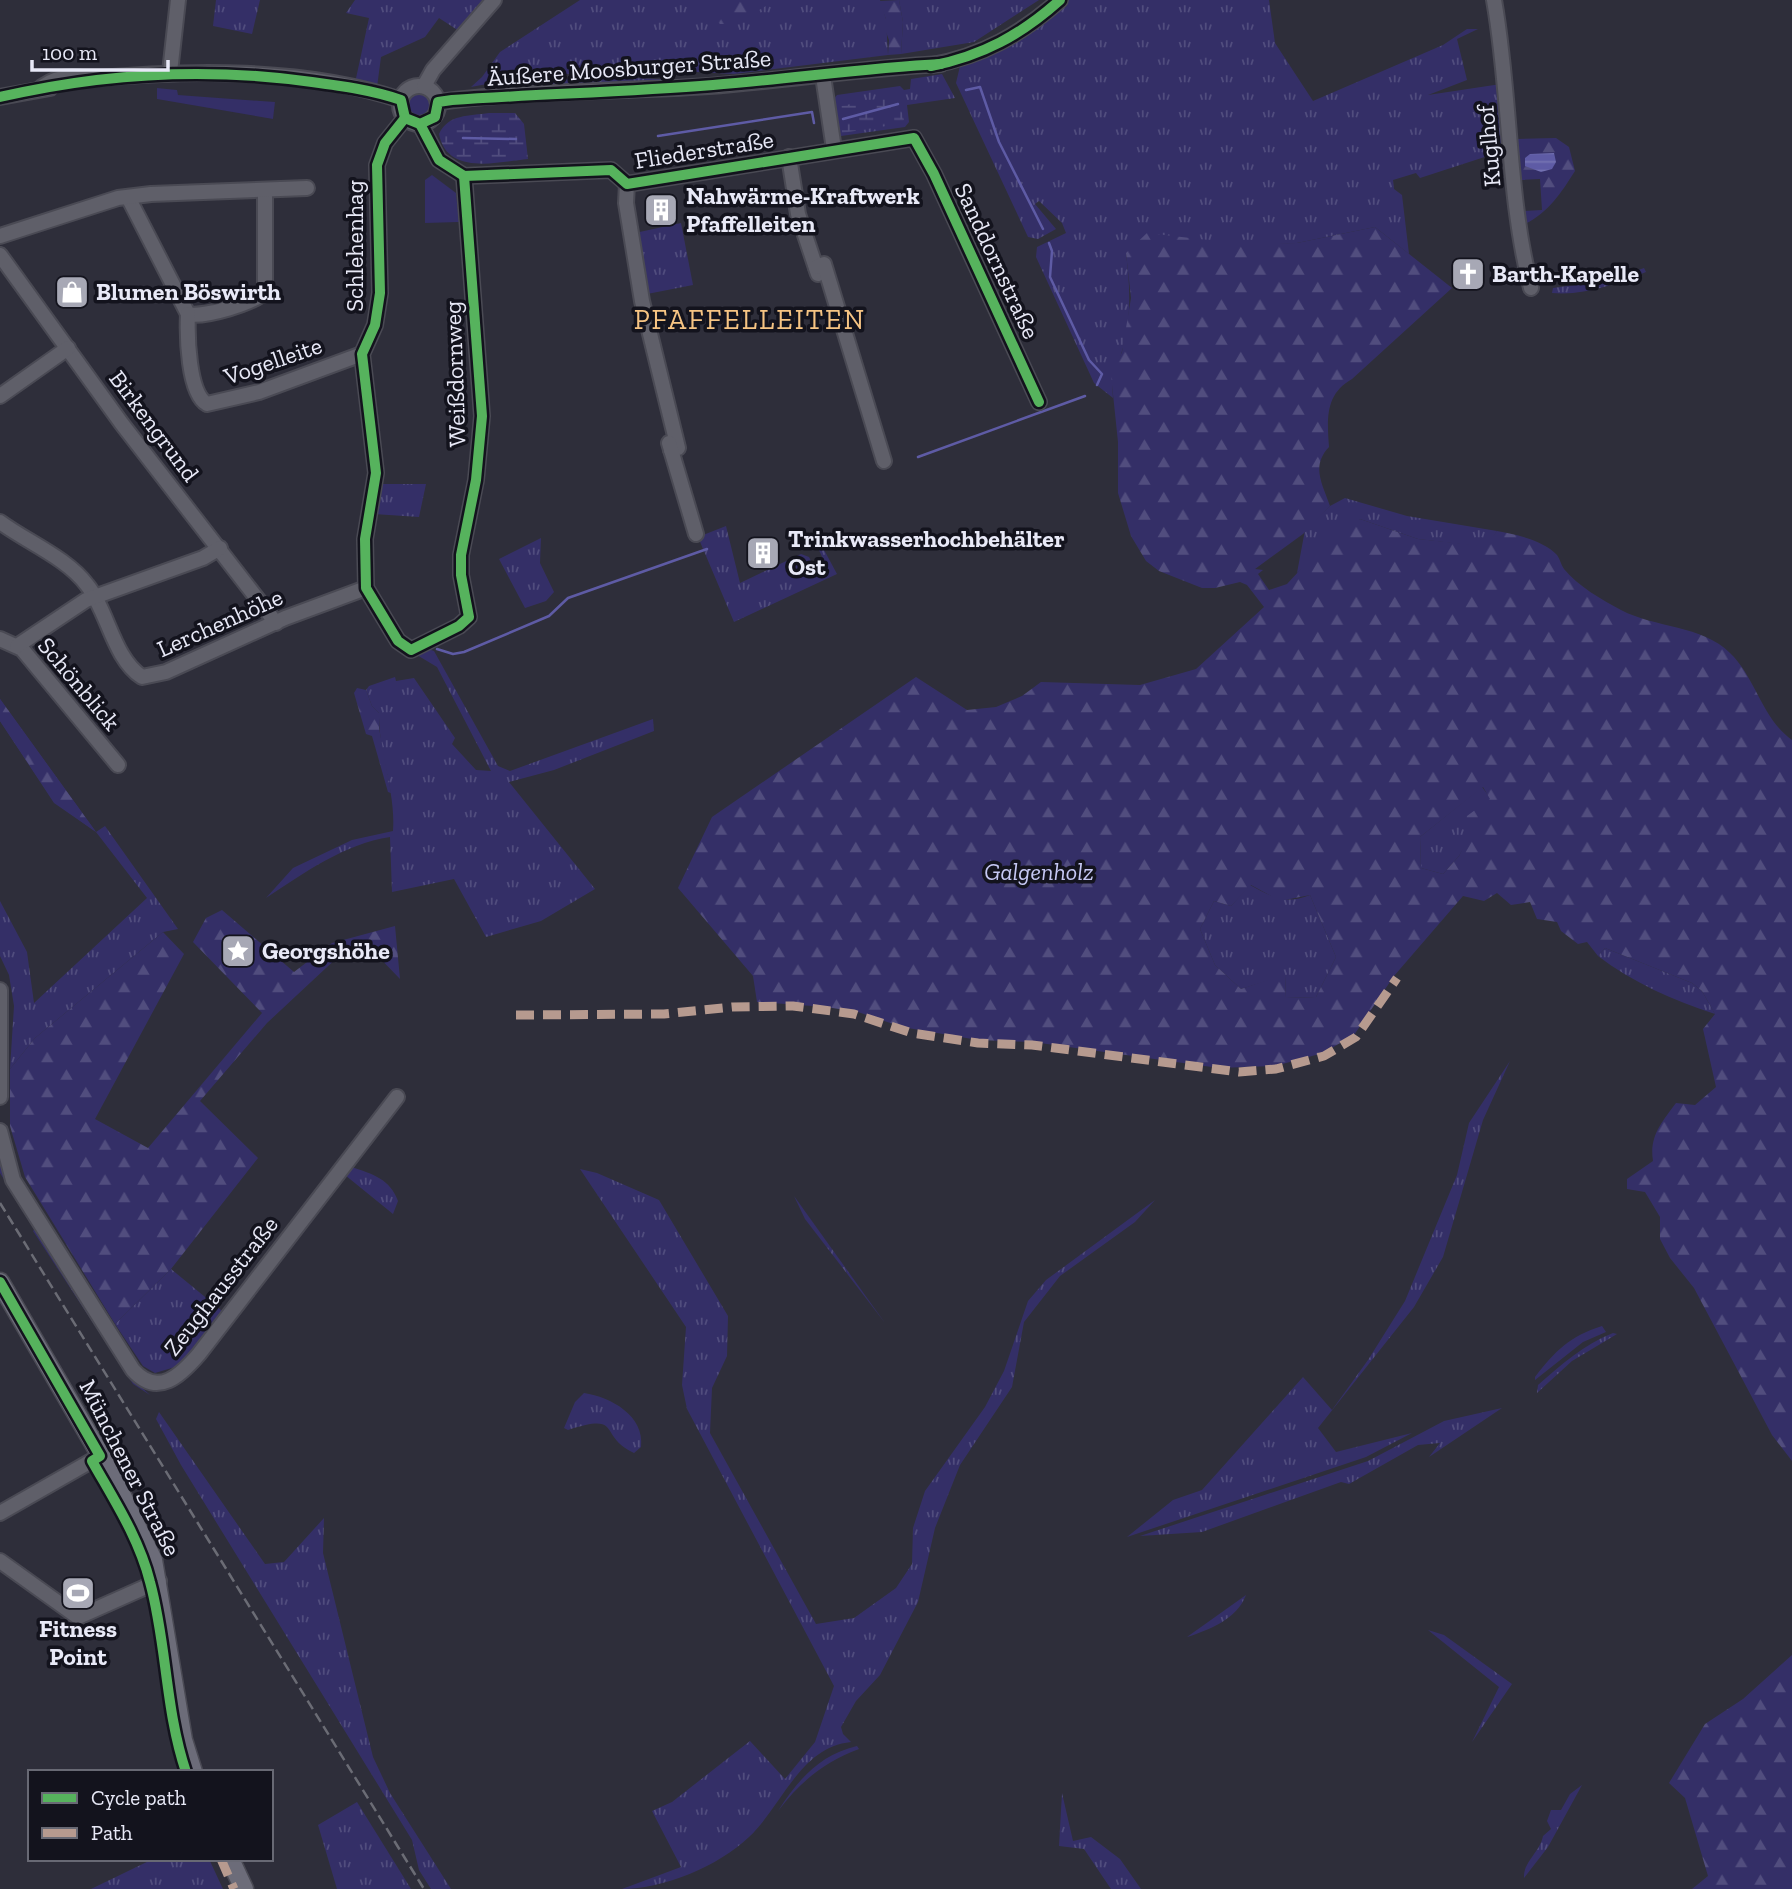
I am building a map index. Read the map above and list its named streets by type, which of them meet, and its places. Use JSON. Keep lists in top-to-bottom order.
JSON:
{
  "streets": {
    "main road": ["Münchener Straße"],
    "street": [
      "Äußere Moosburger Straße",
      "Kuglhof",
      "Fliederstraße",
      "Schlehenhag",
      "Sanddornstraße",
      "Vogelleite",
      "Weißdornweg",
      "Birkengrund",
      "Lerchenhöhe",
      "Schönblick",
      "Zeughausstraße"
    ]
  },
  "crossings": [
    ["Äußere Moosburger Straße", "Schlehenhag"],
    ["Fliederstraße", "Sanddornstraße"],
    ["Fliederstraße", "Weißdornweg"],
    ["Schlehenhag", "Vogelleite"],
    ["Schlehenhag", "Weißdornweg"],
    ["Schlehenhag", "Lerchenhöhe"],
    ["Birkengrund", "Lerchenhöhe"]
  ],
  "districts": ["PFAFFELLEITEN"],
  "parks": ["Galgenholz"],
  "places": {
    "building": ["Nahwärme-Kraftwerk Pfaffelleiten", "Trinkwasserhochbehälter Ost"],
    "church": ["Barth-Kapelle"],
    "shop": ["Blumen Böswirth"],
    "place": ["Georgshöhe"],
    "sports": ["Fitness Point"]
  },
  "legend": ["Cycle path", "Path"],
  "scale_bar": "100 m"
}
